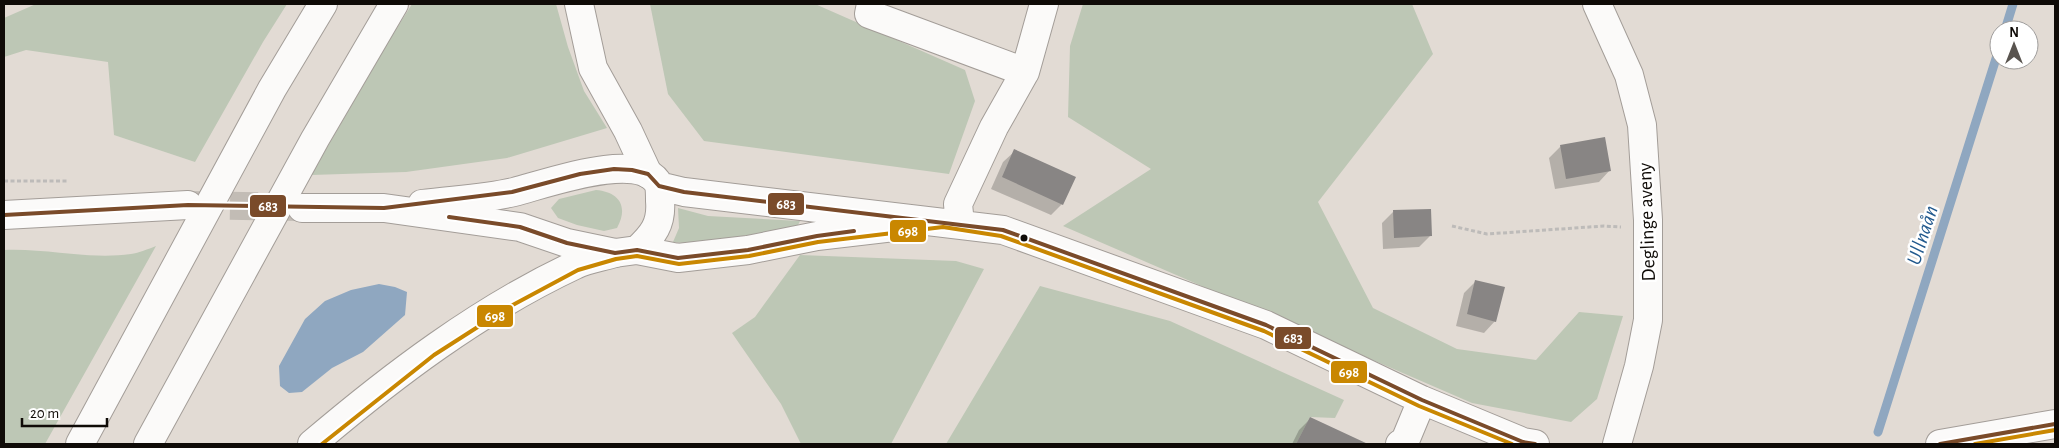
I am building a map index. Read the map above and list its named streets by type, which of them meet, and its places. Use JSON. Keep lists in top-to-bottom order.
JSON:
{
  "streets": {
    "main road": ["Deglinge aveny"]
  },
  "water": ["Ullnaån"],
  "lines": ["transit line 683", "transit line 698"],
  "scale_bar": "20 m",
  "north": "top"
}
